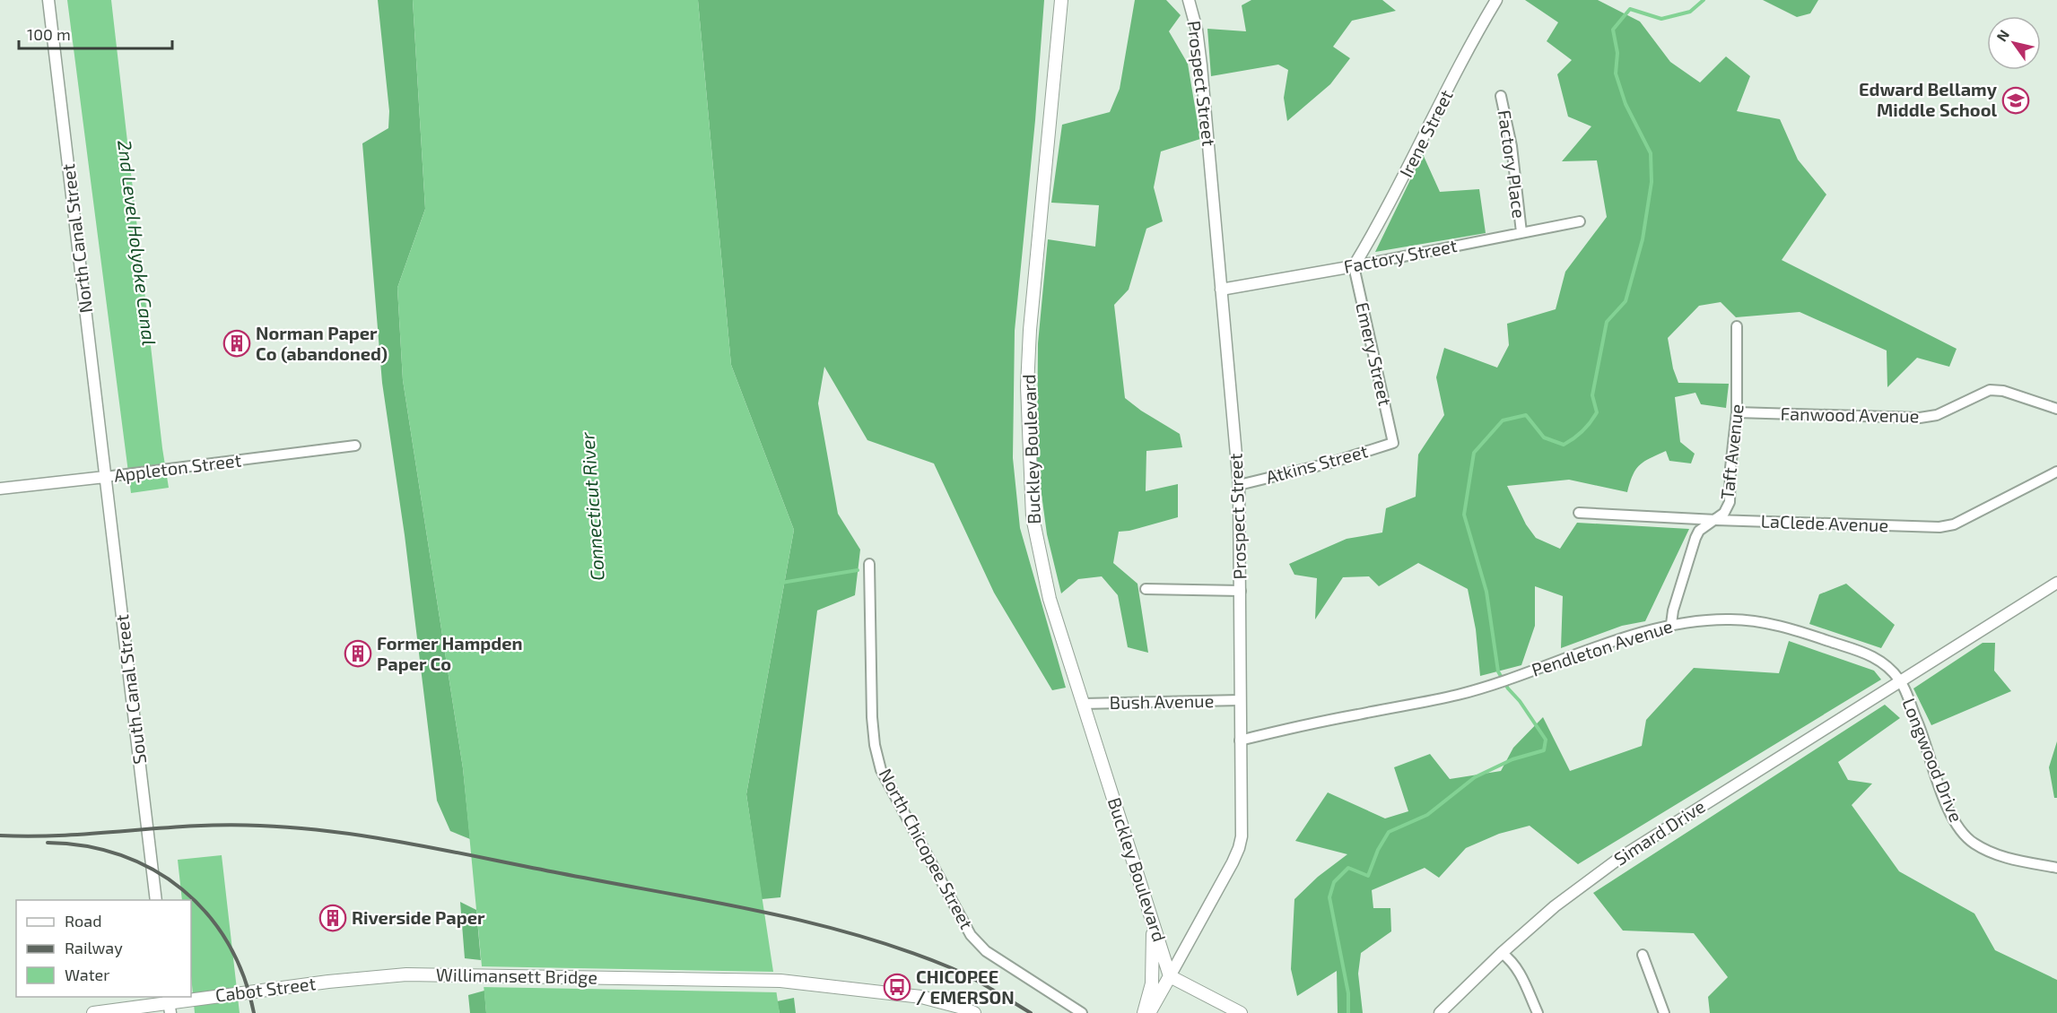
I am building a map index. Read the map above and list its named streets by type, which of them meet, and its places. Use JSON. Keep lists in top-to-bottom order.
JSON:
{
  "streets": {
    "main road": [
      "Prospect Street",
      "Buckley Boulevard",
      "Willimansett Bridge",
      "Cabot Street"
    ],
    "street": [
      "Irene Street",
      "Factory Place",
      "North Canal Street",
      "Factory Street",
      "Emery Street",
      "Fanwood Avenue",
      "Taft Avenue",
      "Atkins Street",
      "Appleton Street",
      "LaClede Avenue",
      "Pendleton Avenue",
      "South Canal Street",
      "Bush Avenue",
      "Longwood Drive",
      "Simard Drive",
      "North Chicopee Street"
    ]
  },
  "crossings": [
    ["Prospect Street", "Factory Street"],
    ["Prospect Street", "Buckley Boulevard"],
    ["Prospect Street", "Atkins Street"],
    ["Prospect Street", "Pendleton Avenue"],
    ["Prospect Street", "Bush Avenue"],
    ["Irene Street", "Factory Street"],
    ["Irene Street", "Emery Street"],
    ["Factory Place", "Factory Street"],
    ["North Canal Street", "Appleton Street"],
    ["North Canal Street", "South Canal Street"],
    ["Factory Street", "Emery Street"],
    ["Emery Street", "Atkins Street"],
    ["Fanwood Avenue", "Taft Avenue"],
    ["Buckley Boulevard", "Bush Avenue"],
    ["Taft Avenue", "LaClede Avenue"],
    ["Taft Avenue", "Pendleton Avenue"],
    ["Appleton Street", "South Canal Street"],
    ["Pendleton Avenue", "Longwood Drive"],
    ["Pendleton Avenue", "Simard Drive"],
    ["Longwood Drive", "Simard Drive"],
    ["Willimansett Bridge", "Cabot Street"]
  ],
  "water": ["2nd Level Holyoke Canal", "Connecticut River"],
  "places": {
    "school or university": ["Edward Bellamy Middle School"],
    "building": ["Norman Paper Co (abandoned)", "Former Hampden Paper Co", "Riverside Paper"],
    "bus stop": ["CHICOPEE / EMERSON"]
  },
  "legend": ["Road", "Railway", "Water"],
  "scale_bar": "100 m",
  "north": "top left"
}
